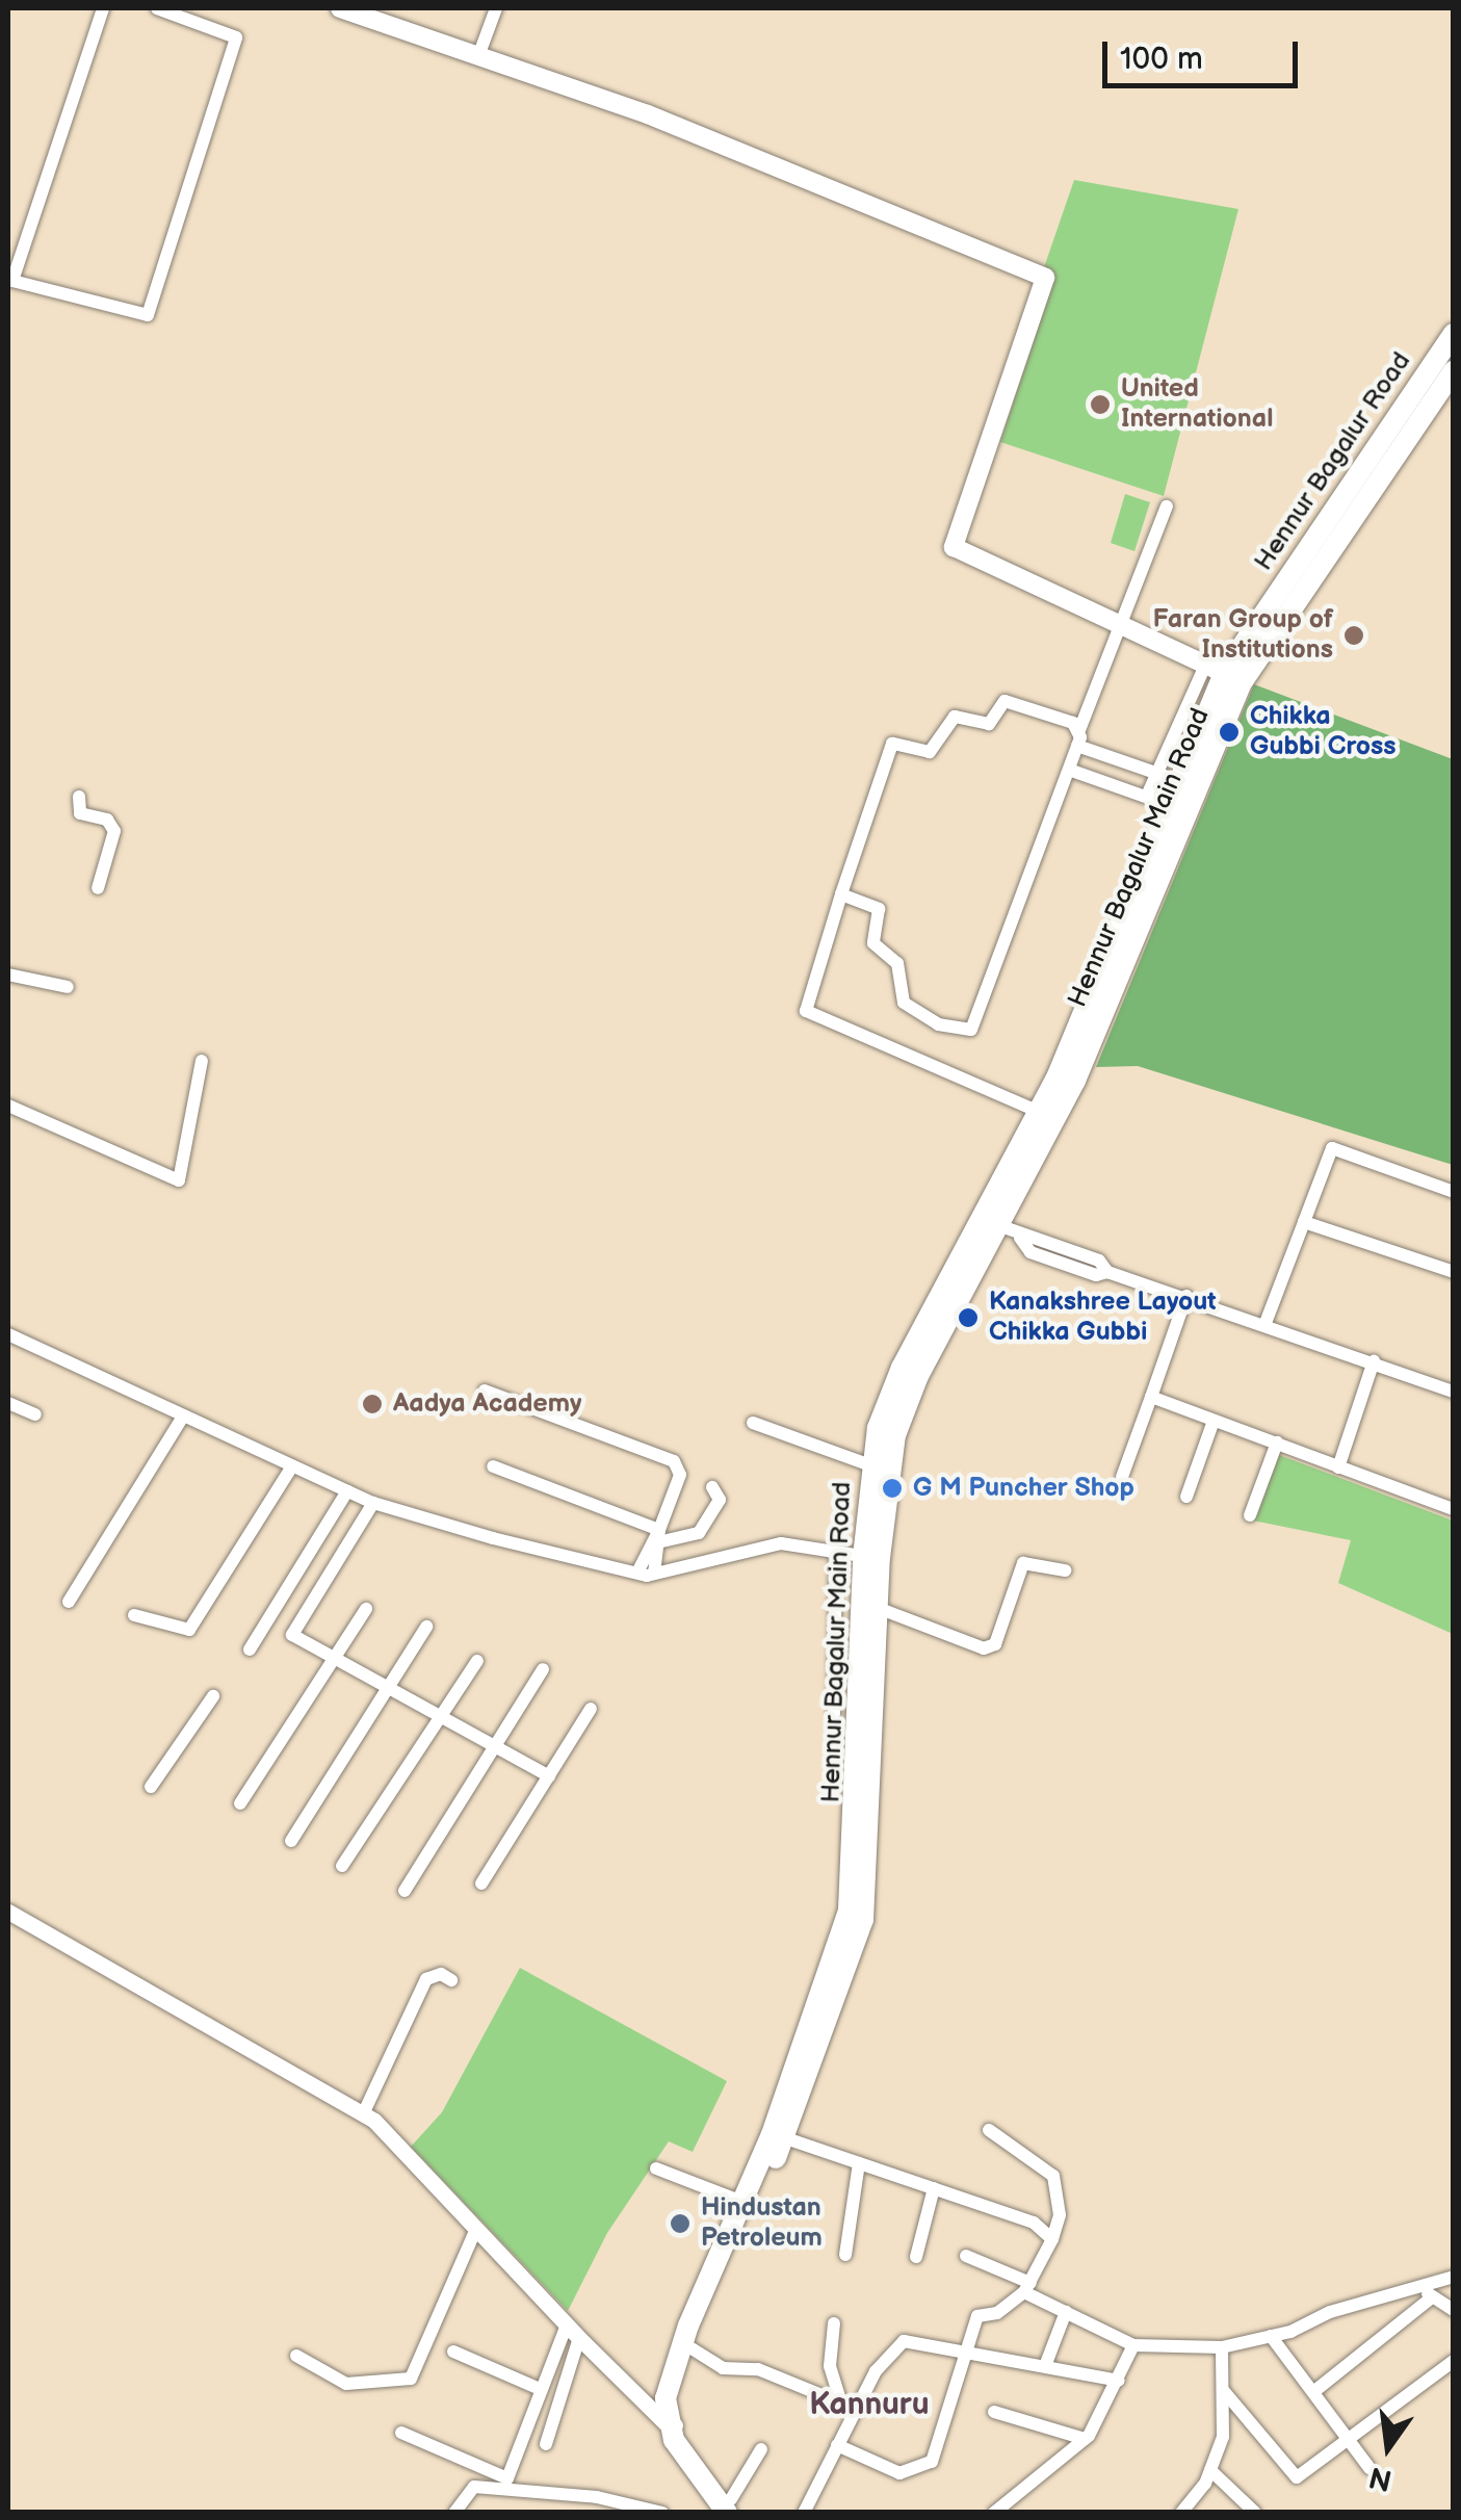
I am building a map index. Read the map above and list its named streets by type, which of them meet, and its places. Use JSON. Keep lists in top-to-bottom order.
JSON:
{
  "streets": {
    "main road": ["Hennur Bagalur Road", "Hennur Bagalur Main Road"]
  },
  "crossings": [
    ["Hennur Bagalur Road", "Hennur Bagalur Main Road"]
  ],
  "districts": ["Kannuru"],
  "places": [
    "United International",
    "Faran Group of Institutions",
    "Chikka Gubbi Cross",
    "Kanakshree Layout Chikka Gubbi",
    "Aadya Academy",
    "G M Puncher Shop",
    "Hindustan Petroleum"
  ],
  "scale_bar": "100 m",
  "north": "bottom"
}
